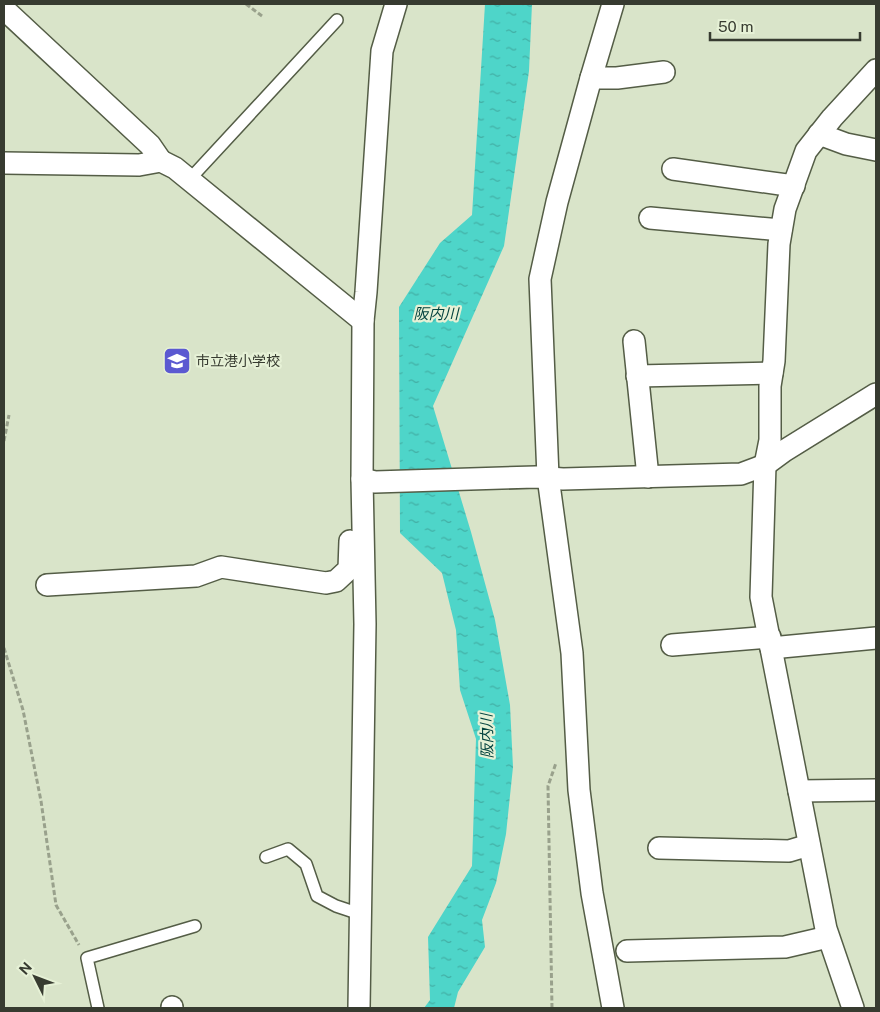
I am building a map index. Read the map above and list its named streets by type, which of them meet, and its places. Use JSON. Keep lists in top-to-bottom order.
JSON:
{
  "water": ["阪内川"],
  "places": {
    "school or university": ["市立港小学校"]
  },
  "scale_bar": "50 m",
  "north": "top left"
}
